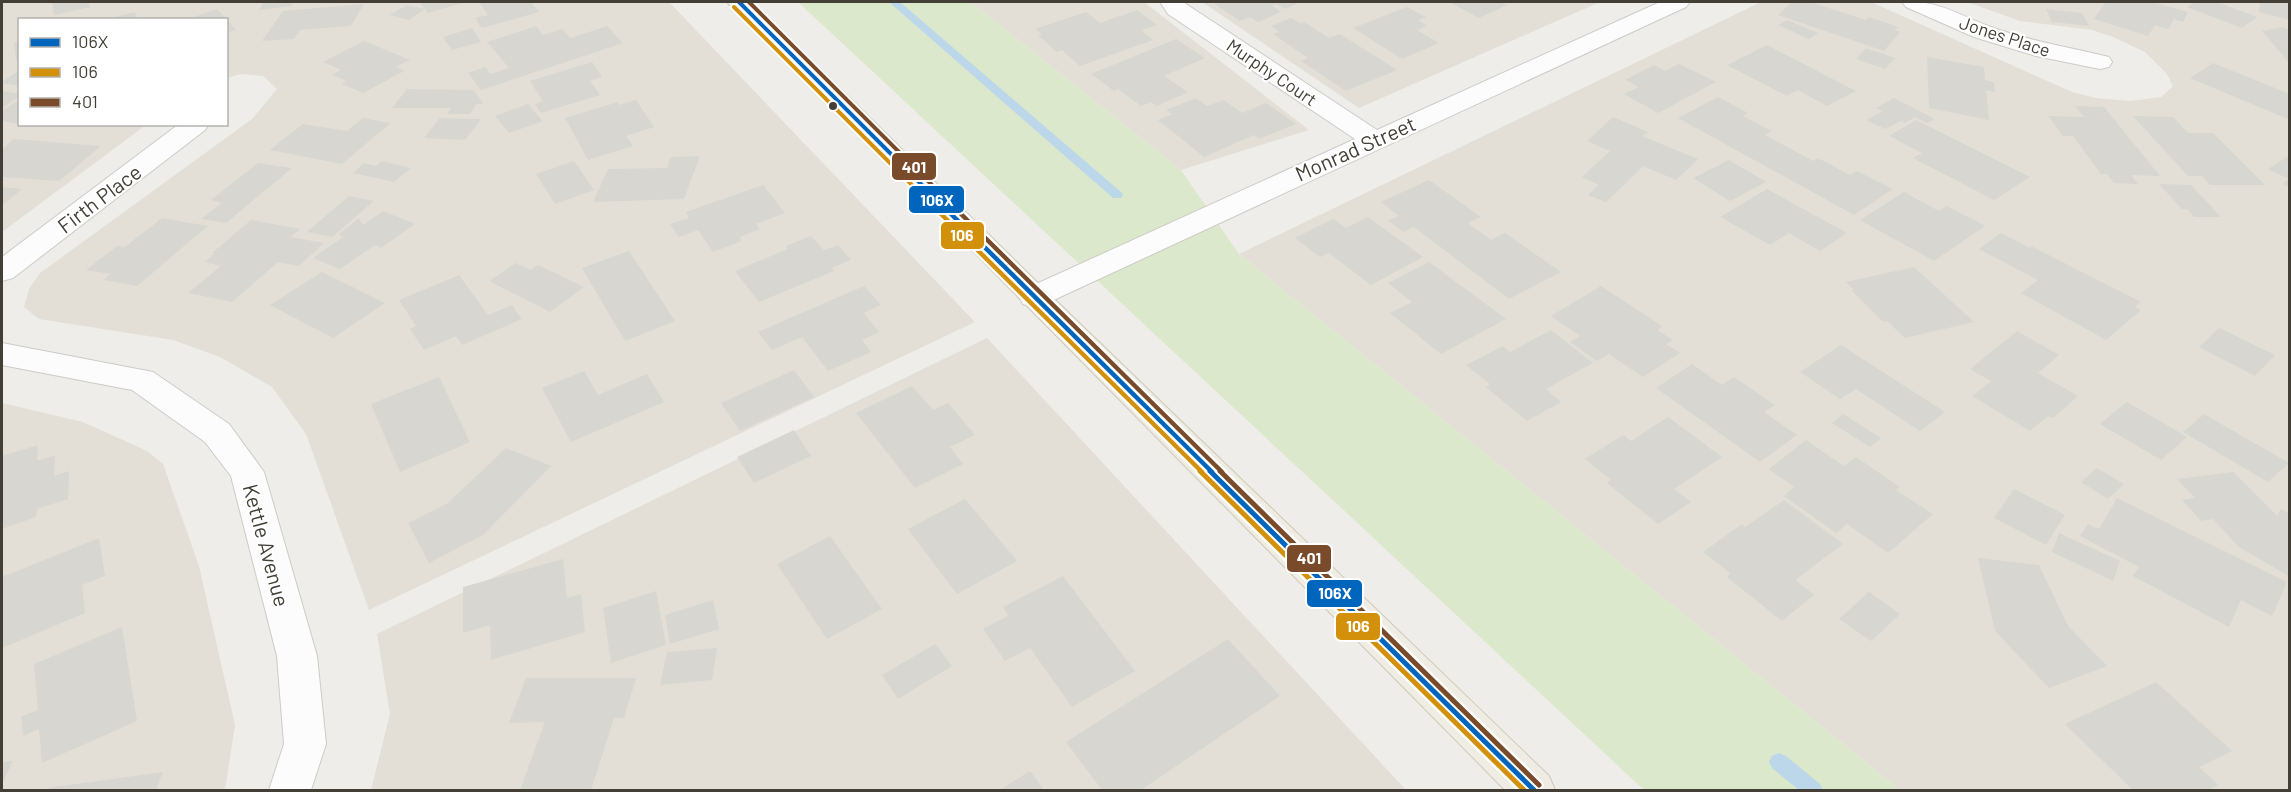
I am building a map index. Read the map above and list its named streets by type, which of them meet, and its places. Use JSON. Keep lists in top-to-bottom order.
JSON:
{
  "streets": {
    "street": [
      "Jones Place",
      "Murphy Court",
      "Monrad Street",
      "Firth Place",
      "Kettle Avenue"
    ]
  },
  "crossings": [
    ["Murphy Court", "Monrad Street"]
  ],
  "lines": ["transit line 106X", "transit line 401", "transit line 106"],
  "legend": ["106X", "106", "401"]
}
